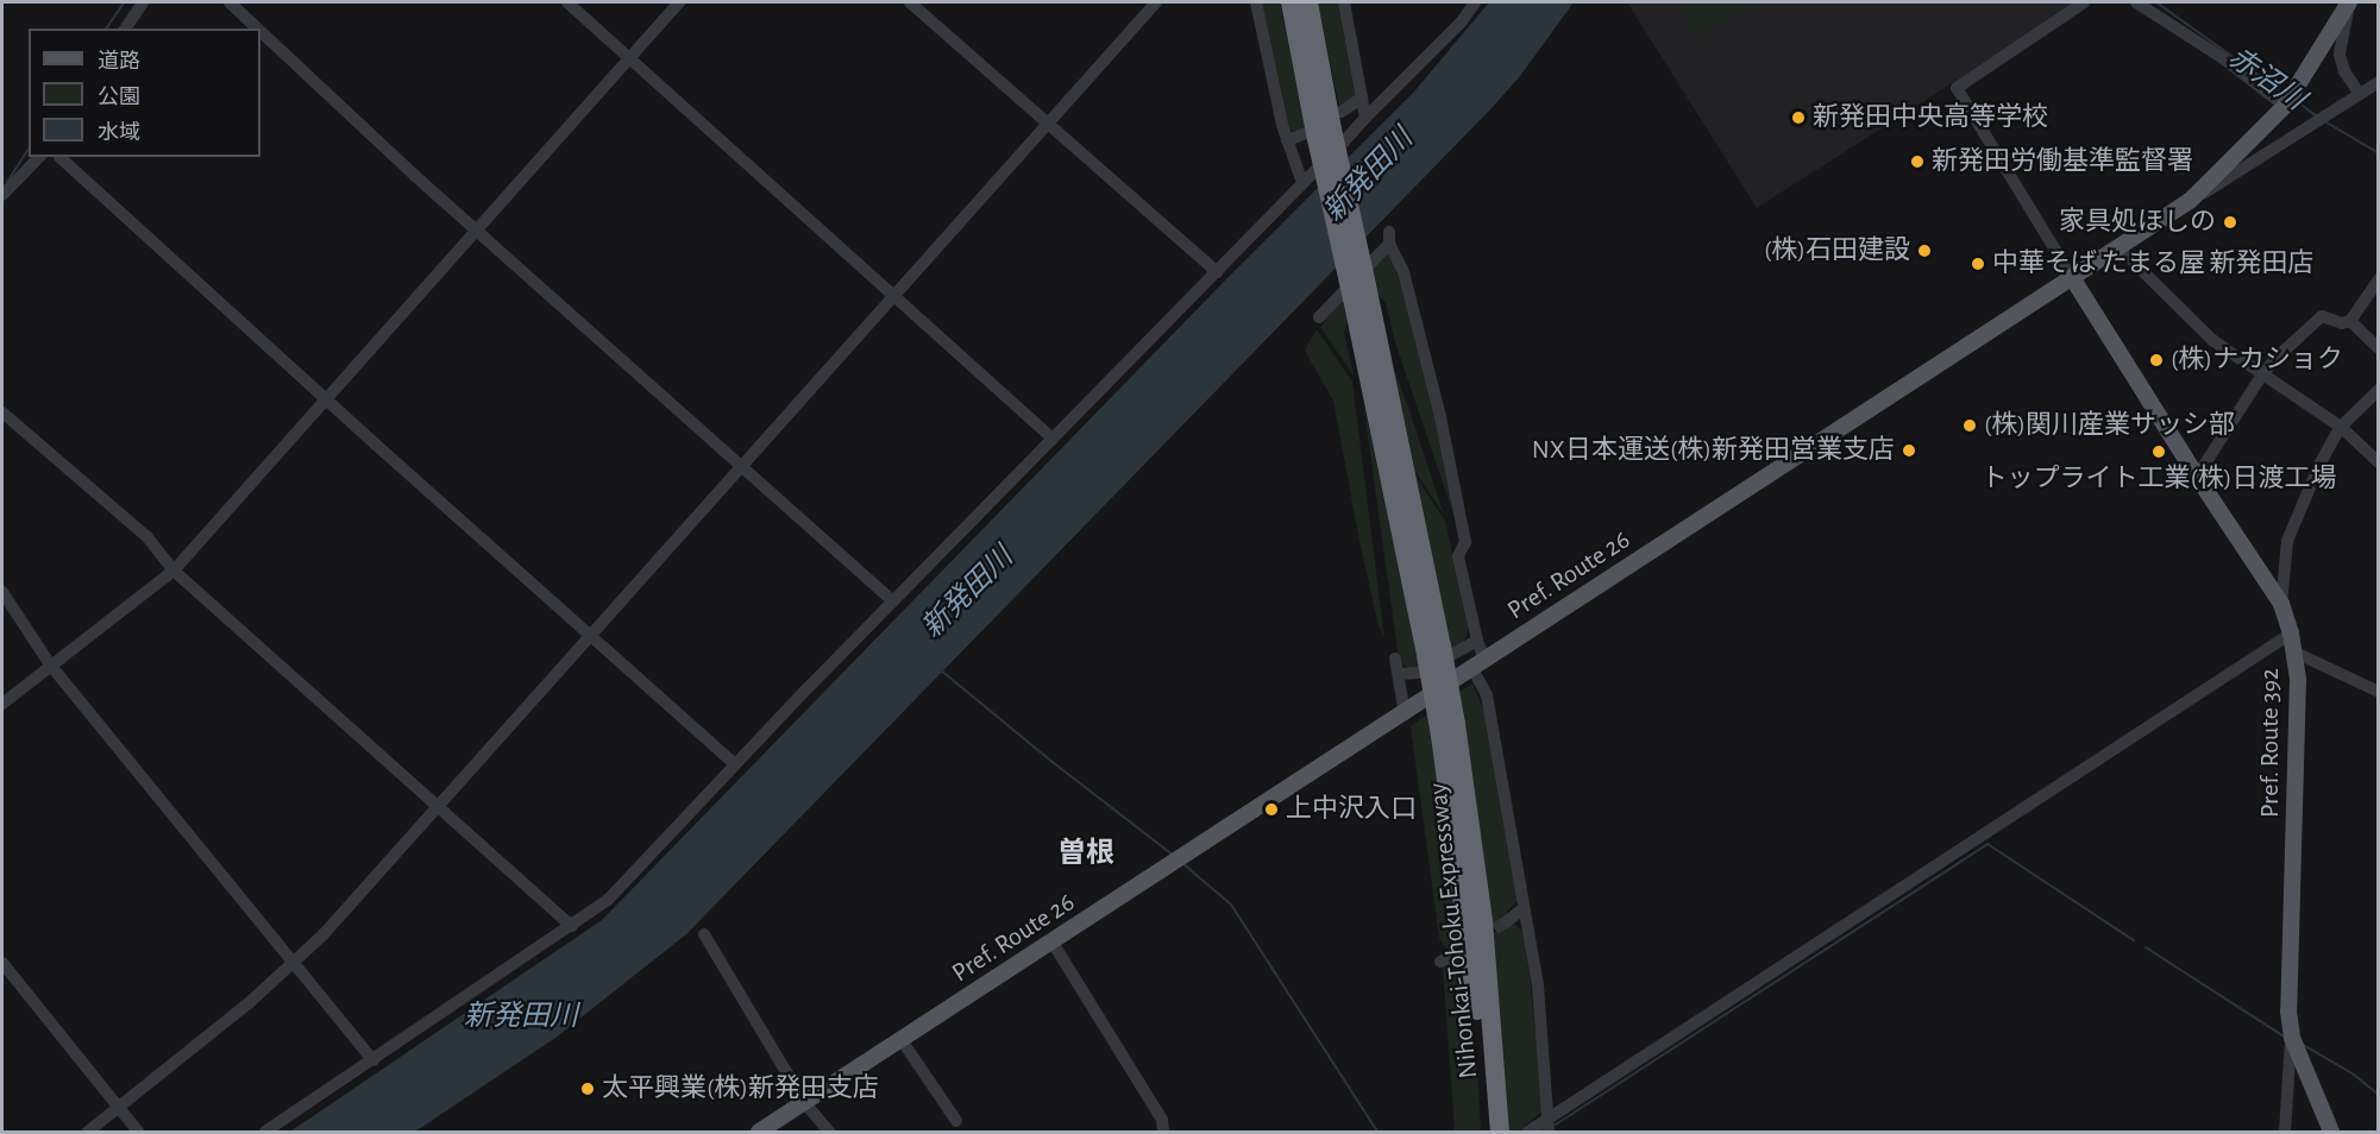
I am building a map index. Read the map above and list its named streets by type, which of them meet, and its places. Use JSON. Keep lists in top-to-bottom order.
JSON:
{
  "streets": {
    "highway": ["Nihonkai-Tohoku Expressway"],
    "main road": ["Pref. Route 26", "Pref. Route 392"]
  },
  "crossings": [
    ["Pref. Route 26", "Pref. Route 392"]
  ],
  "districts": ["曽根"],
  "water": ["赤沼川", "新発田川"],
  "places": [
    "新発田中央高等学校",
    "新発田労働基準監督署",
    "家具処ほしの",
    "(株)石田建設",
    "中華そば たまる屋 新発田店",
    "(株)ナカショク",
    "(株)関川産業サッシ部",
    "NX日本運送(株)新発田営業支店",
    "トップライト工業(株)日渡工場",
    "上中沢入口",
    "太平興業(株)新発田支店"
  ],
  "legend": ["道路", "公園", "水域"]
}
